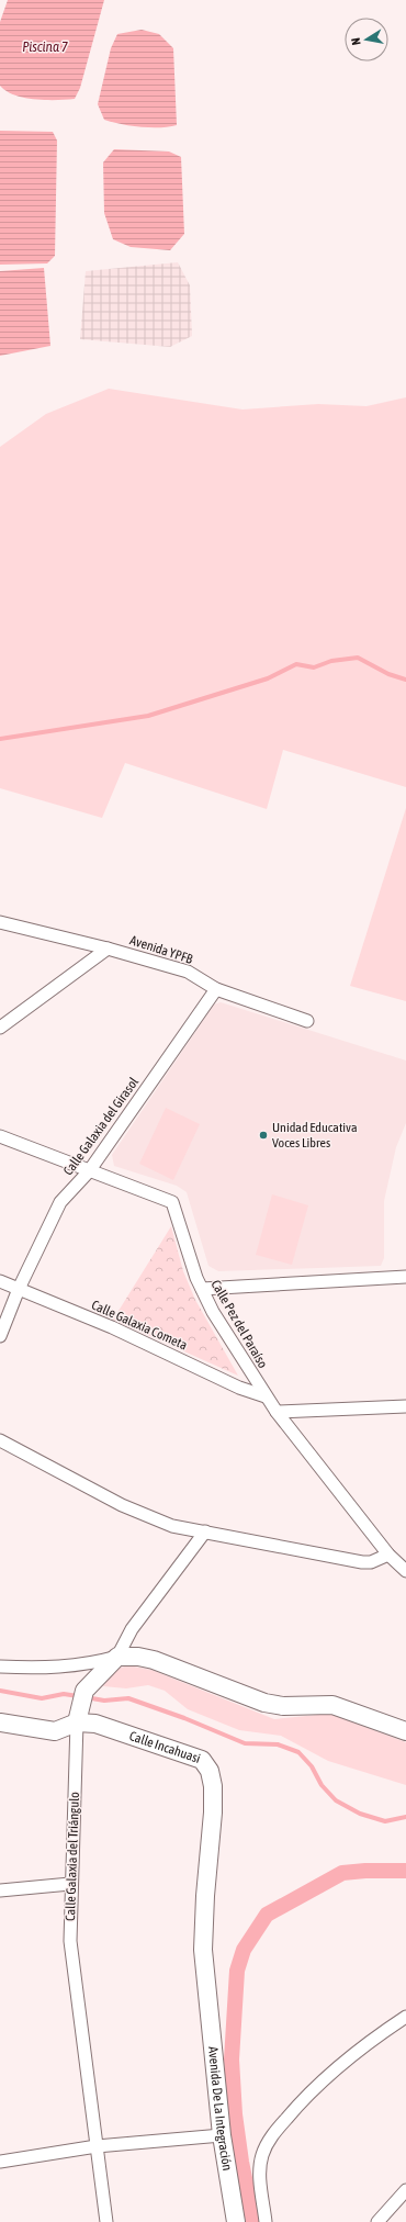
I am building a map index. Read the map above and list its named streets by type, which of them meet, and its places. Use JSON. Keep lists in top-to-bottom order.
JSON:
{
  "streets": {
    "main road": ["Calle Incahuasi", "Avenida De La Integración"],
    "street": [
      "Avenida YPFB",
      "Calle Galaxia del Girasol",
      "Calle Pez del Paraíso",
      "Calle Galaxia Cometa",
      "Calle Galaxia del Triángulo"
    ]
  },
  "crossings": [
    ["Avenida YPFB", "Calle Galaxia del Girasol"],
    ["Calle Galaxia del Girasol", "Calle Pez del Paraíso"],
    ["Calle Galaxia del Girasol", "Calle Galaxia Cometa"],
    ["Calle Pez del Paraíso", "Calle Galaxia Cometa"],
    ["Calle Incahuasi", "Calle Galaxia del Triángulo"],
    ["Calle Incahuasi", "Avenida De La Integración"]
  ],
  "water": ["Piscina 7"],
  "places": ["Unidad Educativa Voces Libres"],
  "north": "left"
}
